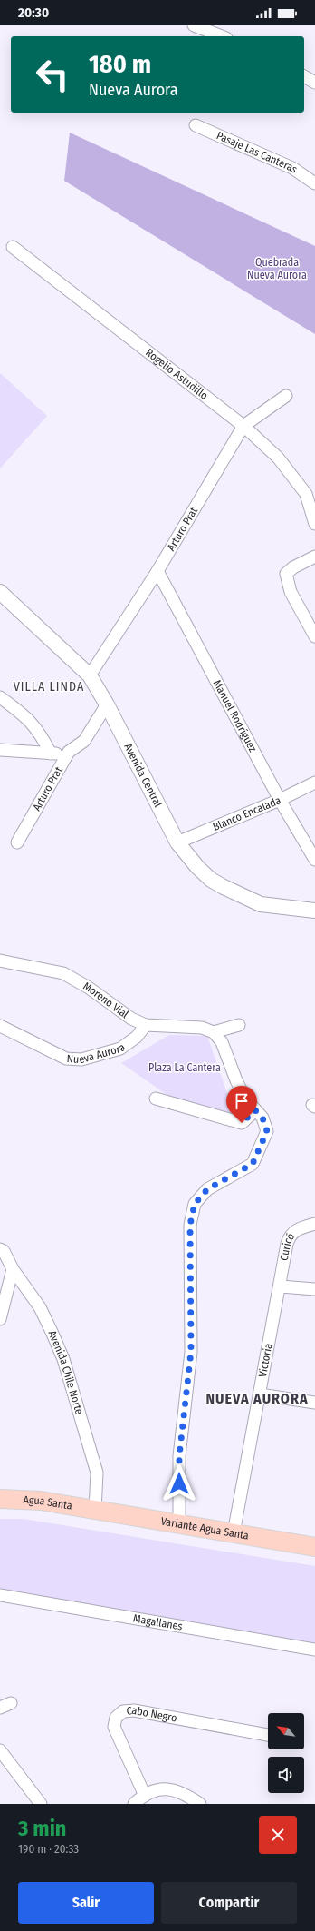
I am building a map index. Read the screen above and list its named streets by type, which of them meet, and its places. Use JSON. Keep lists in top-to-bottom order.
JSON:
{
  "streets": {
    "main road": ["Agua Santa", "Variante Agua Santa"],
    "street": [
      "Pasaje Las Canteras",
      "Rogelio Astudillo",
      "Arturo Prat",
      "Manuel Rodríguez",
      "Avenida Central",
      "Blanco Encalada",
      "Moreno Vial",
      "Nueva Aurora",
      "Curicó",
      "Victoria",
      "Avenida Chile Norte",
      "Magallanes",
      "Cabo Negro"
    ]
  },
  "crossings": [
    ["Rogelio Astudillo", "Arturo Prat"],
    ["Arturo Prat", "Manuel Rodríguez"],
    ["Arturo Prat", "Avenida Central"],
    ["Manuel Rodríguez", "Blanco Encalada"],
    ["Avenida Central", "Blanco Encalada"],
    ["Moreno Vial", "Nueva Aurora"],
    ["Curicó", "Victoria"],
    ["Victoria", "Variante Agua Santa"],
    ["Avenida Chile Norte", "Agua Santa"],
    ["Avenida Chile Norte", "Variante Agua Santa"],
    ["Agua Santa", "Variante Agua Santa"]
  ],
  "districts": ["VILLA LINDA", "NUEVA AURORA"],
  "parks": ["Quebrada Nueva Aurora", "Plaza La Cantera"],
  "north": "top left",
  "page": {
    "status": "20:30",
    "turn": ["180 m", "Nueva Aurora"],
    "heading": ["3 min", "190 m · 20:33"],
    "buttons": ["Salir", "Compartir"]
  }
}
